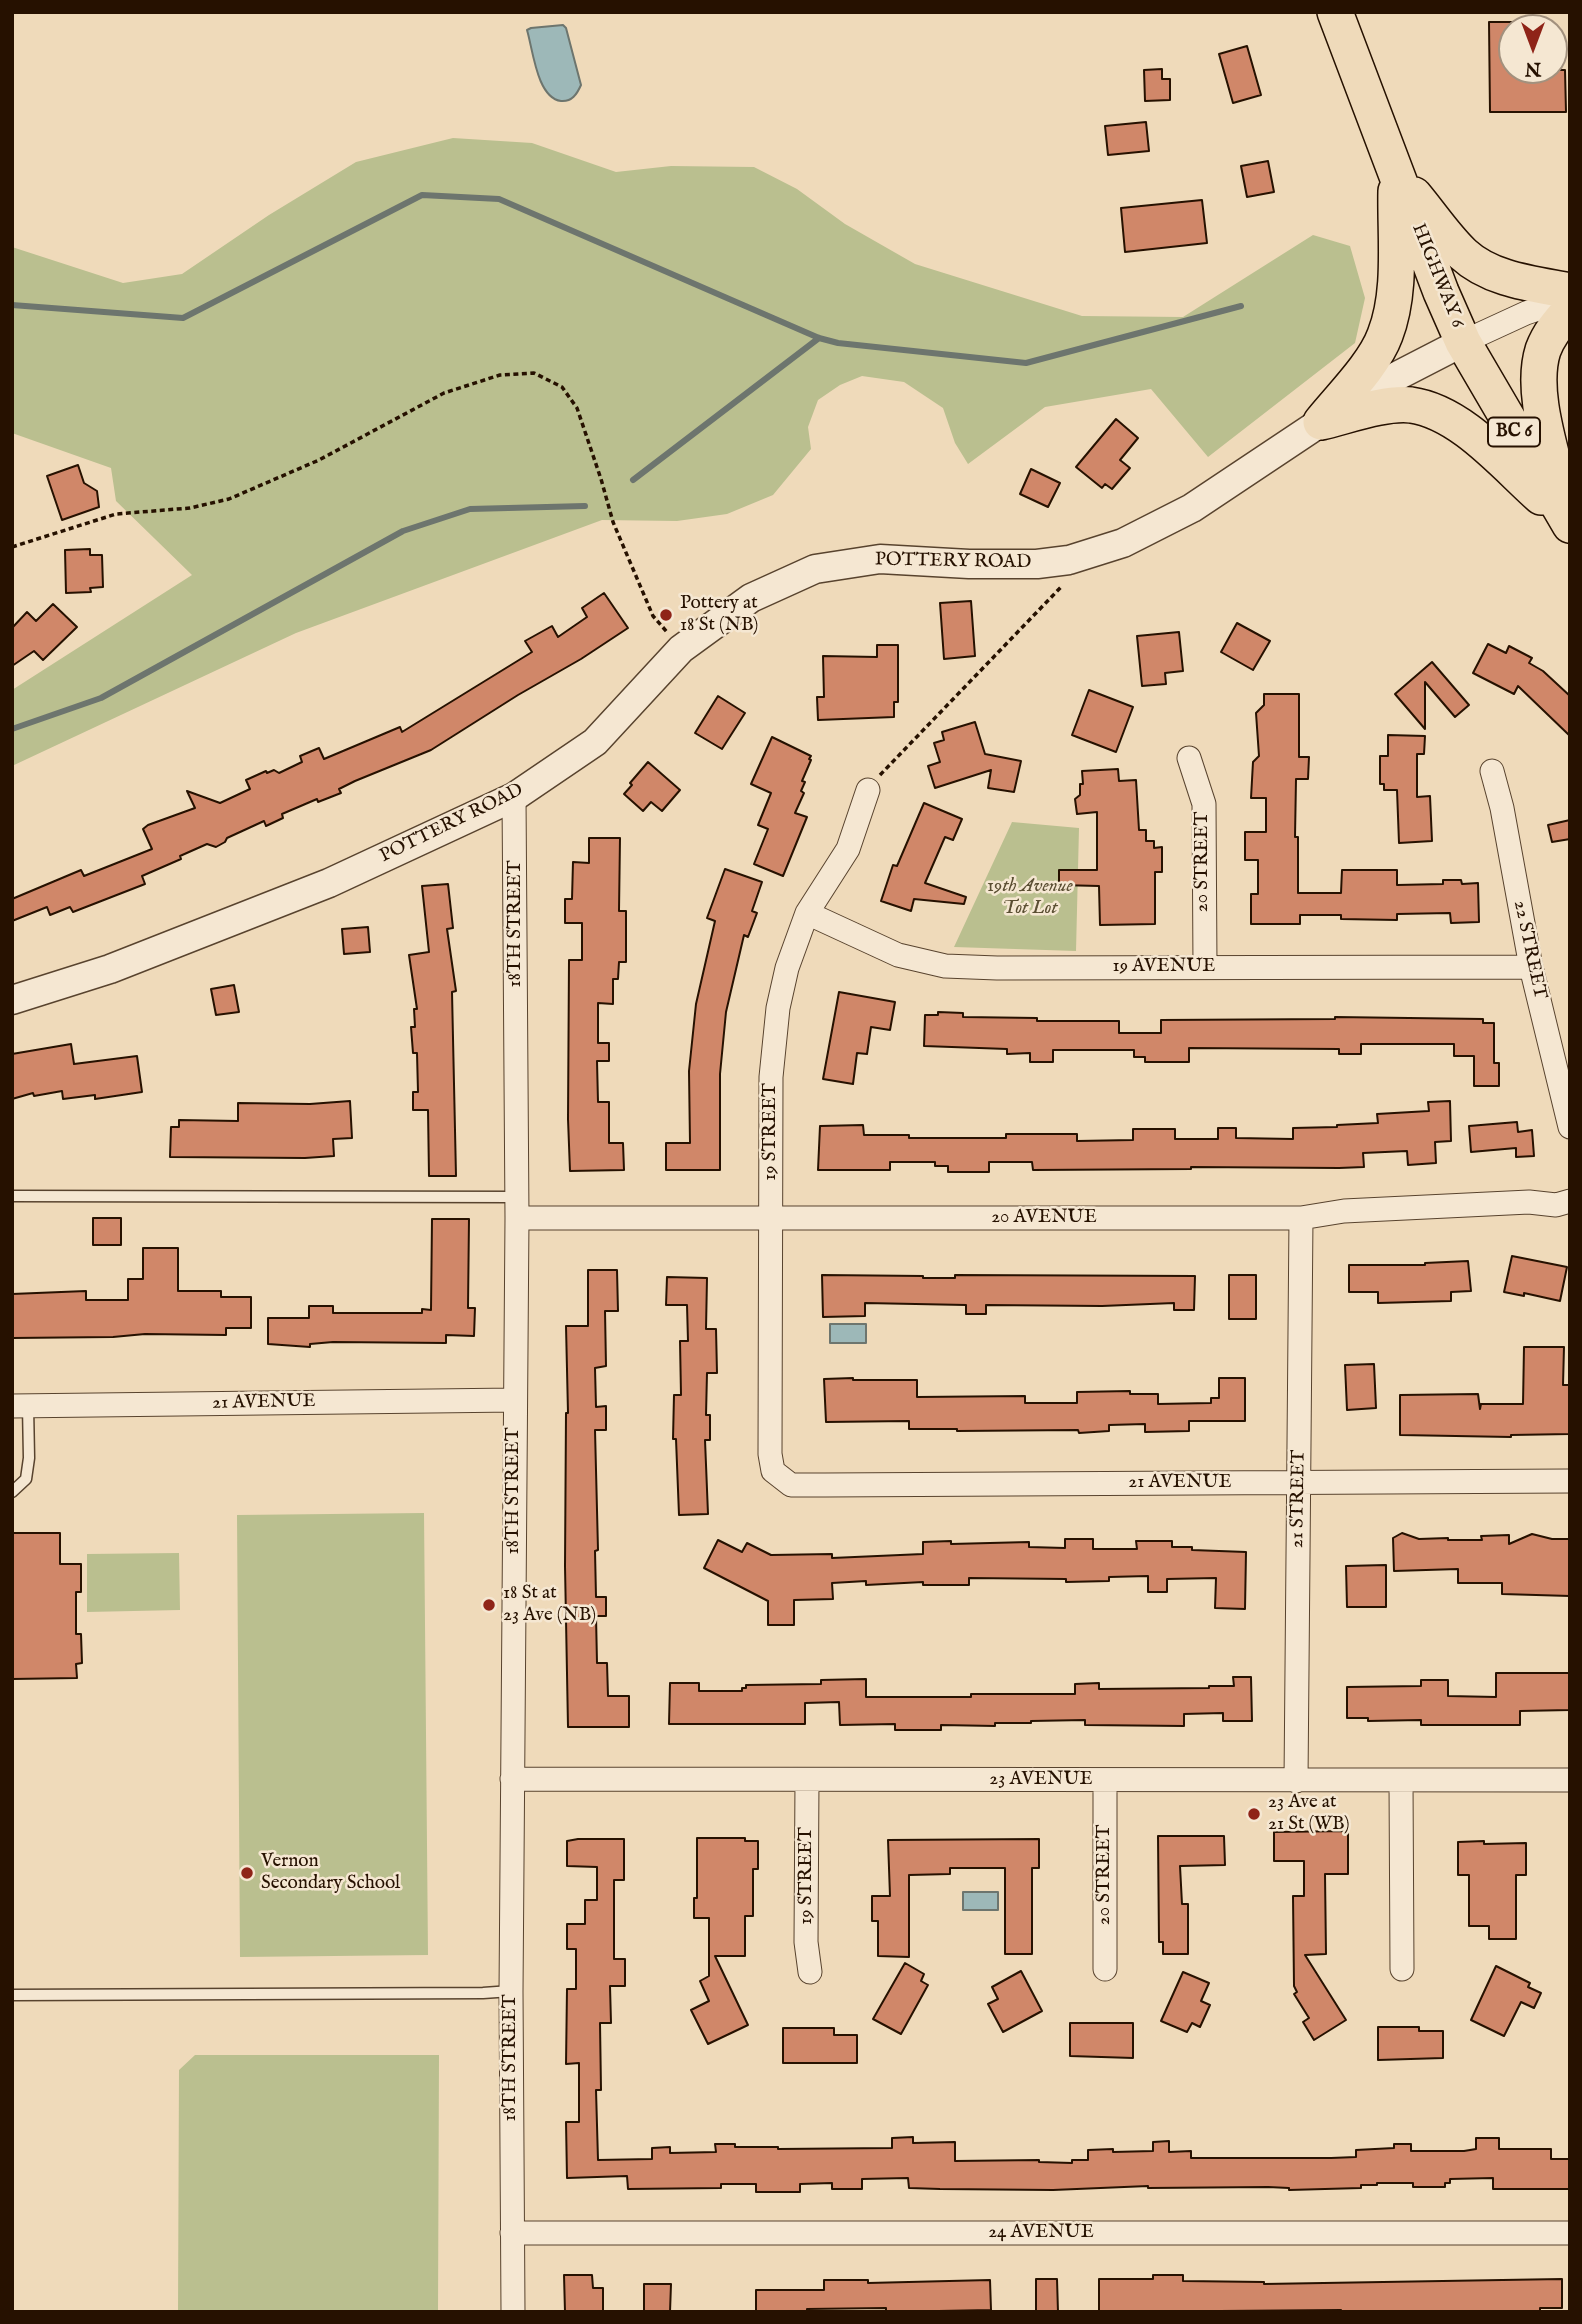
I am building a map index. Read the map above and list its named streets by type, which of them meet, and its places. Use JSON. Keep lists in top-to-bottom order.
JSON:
{
  "streets": {
    "main road": ["HIGHWAY 6", "BC 6"],
    "street": [
      "POTTERY ROAD",
      "20 STREET",
      "18TH STREET",
      "22 STREET",
      "19 AVENUE",
      "19 STREET",
      "20 AVENUE",
      "21 AVENUE",
      "21 STREET",
      "23 AVENUE",
      "24 AVENUE"
    ]
  },
  "crossings": [
    ["HIGHWAY 6", "POTTERY ROAD"],
    ["POTTERY ROAD", "18TH STREET"],
    ["20 STREET", "19 AVENUE"],
    ["20 STREET", "23 AVENUE"],
    ["18TH STREET", "20 AVENUE"],
    ["18TH STREET", "21 AVENUE"],
    ["18TH STREET", "23 AVENUE"],
    ["18TH STREET", "24 AVENUE"],
    ["22 STREET", "19 AVENUE"],
    ["19 AVENUE", "19 STREET"],
    ["19 STREET", "20 AVENUE"],
    ["19 STREET", "21 AVENUE"],
    ["19 STREET", "23 AVENUE"],
    ["20 AVENUE", "21 STREET"],
    ["21 AVENUE", "21 STREET"],
    ["21 STREET", "23 AVENUE"]
  ],
  "parks": ["19th Avenue Tot Lot"],
  "places": [
    "Pottery at 18 St (NB)",
    "18 St at 23 Ave (NB)",
    "23 Ave at 21 St (WB)",
    "Vernon Secondary School"
  ],
  "north": "bottom"
}
